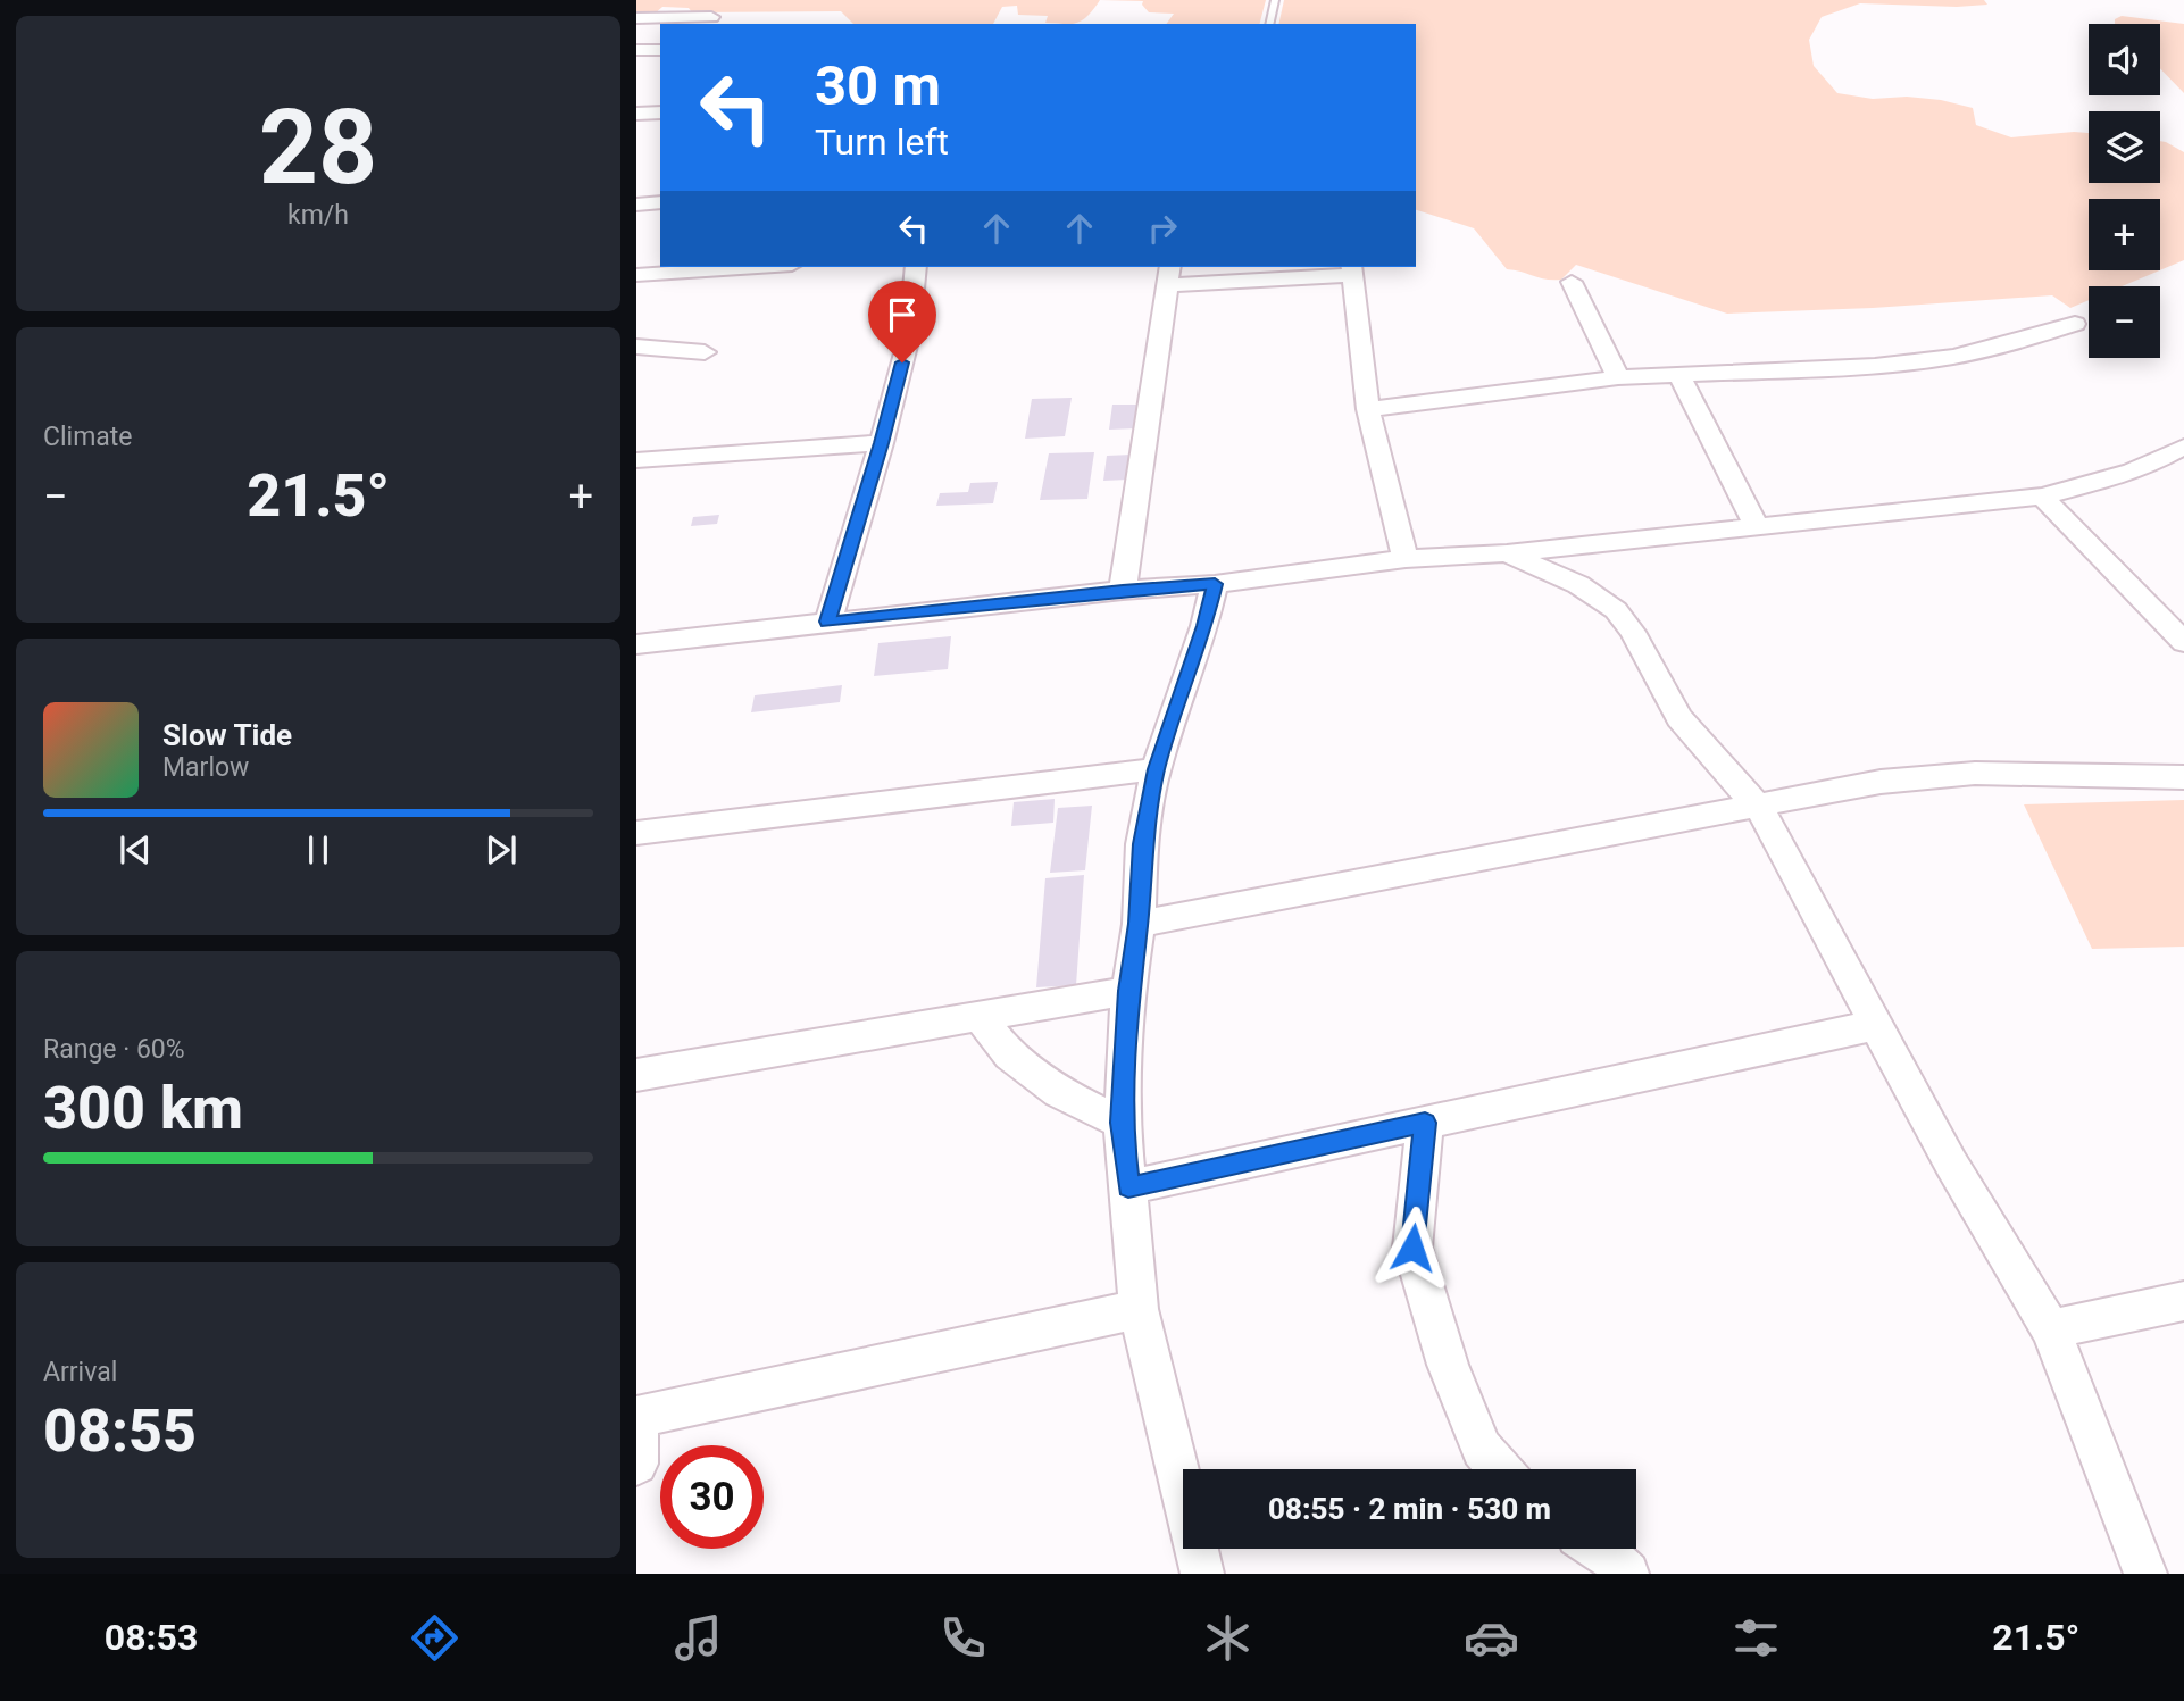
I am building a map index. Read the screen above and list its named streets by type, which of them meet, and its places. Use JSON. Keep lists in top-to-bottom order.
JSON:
{
  "page": {
    "tile": [
      ["28", "km/h"],
      "Climate",
      ["Range · 60%", "300 km"],
      ["Arrival", "08:55"]
    ],
    "map_buttons": ["+", "−"],
    "turn": ["30 m", "Turn left"],
    "heat": ["−", "21.5°", "+"],
    "song": ["Slow Tide", "Marlow"],
    "limit": "30",
    "trip": "08:55 · 2 min · 530 m",
    "tabs": ["08:53", "21.5°"]
  }
}
